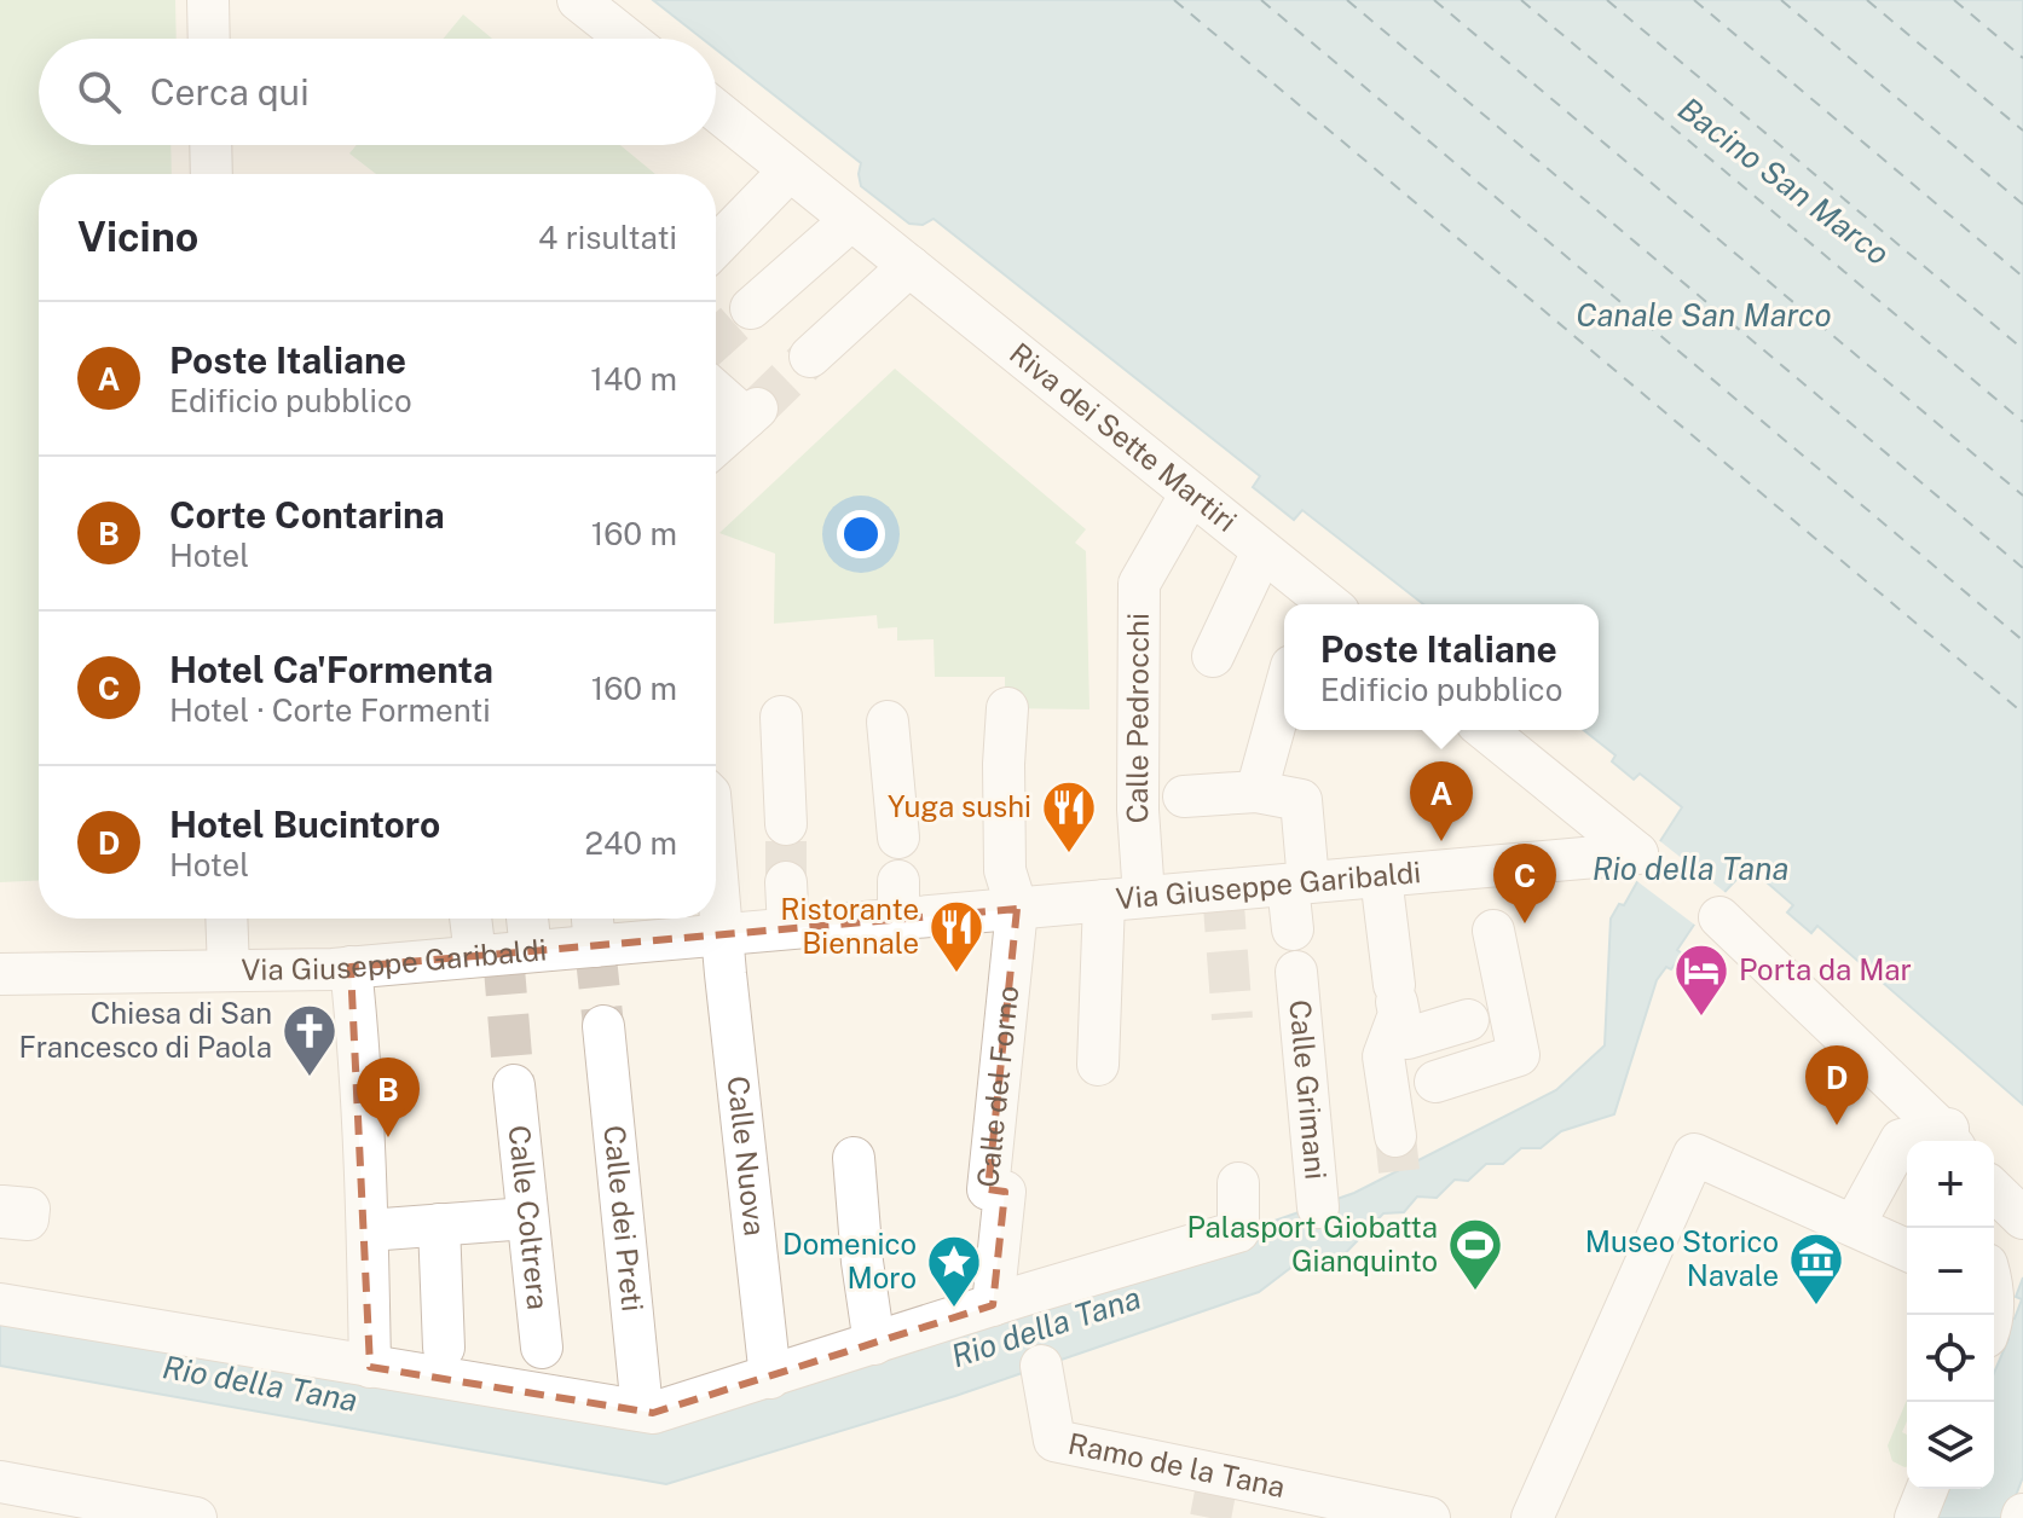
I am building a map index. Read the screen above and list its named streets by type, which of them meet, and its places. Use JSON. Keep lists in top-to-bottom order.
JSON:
{
  "streets": {
    "street": [
      "Riva dei Sette Martiri",
      "Calle Pedrocchi",
      "Via Giuseppe Garibaldi",
      "Calle del Forno",
      "Calle Grimani",
      "Calle Nuova",
      "Calle Coltrera",
      "Calle dei Preti",
      "Ramo de la Tana"
    ]
  },
  "crossings": [
    ["Riva dei Sette Martiri", "Calle Pedrocchi"],
    ["Calle Pedrocchi", "Via Giuseppe Garibaldi"],
    ["Via Giuseppe Garibaldi", "Calle del Forno"],
    ["Via Giuseppe Garibaldi", "Calle Nuova"]
  ],
  "water": ["Bacino San Marco", "Canale San Marco", "Rio della Tana"],
  "places": {
    "restaurant": ["Yuga sushi", "Ristorante Biennale"],
    "hotel": ["Porta da Mar"],
    "church": ["Chiesa di San Francesco di Paola"],
    "sports": ["Palasport Giobatta Gianquinto"],
    "museum": ["Museo Storico Navale"],
    "place": ["Domenico Moro"]
  },
  "page": {
    "search": "Cerca qui",
    "heading": ["Vicino", "4 risultati"],
    "list": [
      {
        "mark": "A",
        "name": "Poste Italiane",
        "note": "Edificio pubblico",
        "value": "140 m"
      },
      {
        "mark": "B",
        "name": "Corte Contarina",
        "note": "Hotel",
        "value": "160 m"
      },
      {
        "mark": "C",
        "name": "Hotel Ca'Formenta",
        "note": "Hotel · Corte Formenti",
        "value": "160 m"
      },
      {
        "mark": "D",
        "name": "Hotel Bucintoro",
        "note": "Hotel",
        "value": "240 m"
      }
    ],
    "popup": ["Poste Italiane", "Edificio pubblico"],
    "pins": [
      "A",
      "C",
      "D",
      "B"
    ],
    "map_buttons": ["+", "−"]
  }
}
